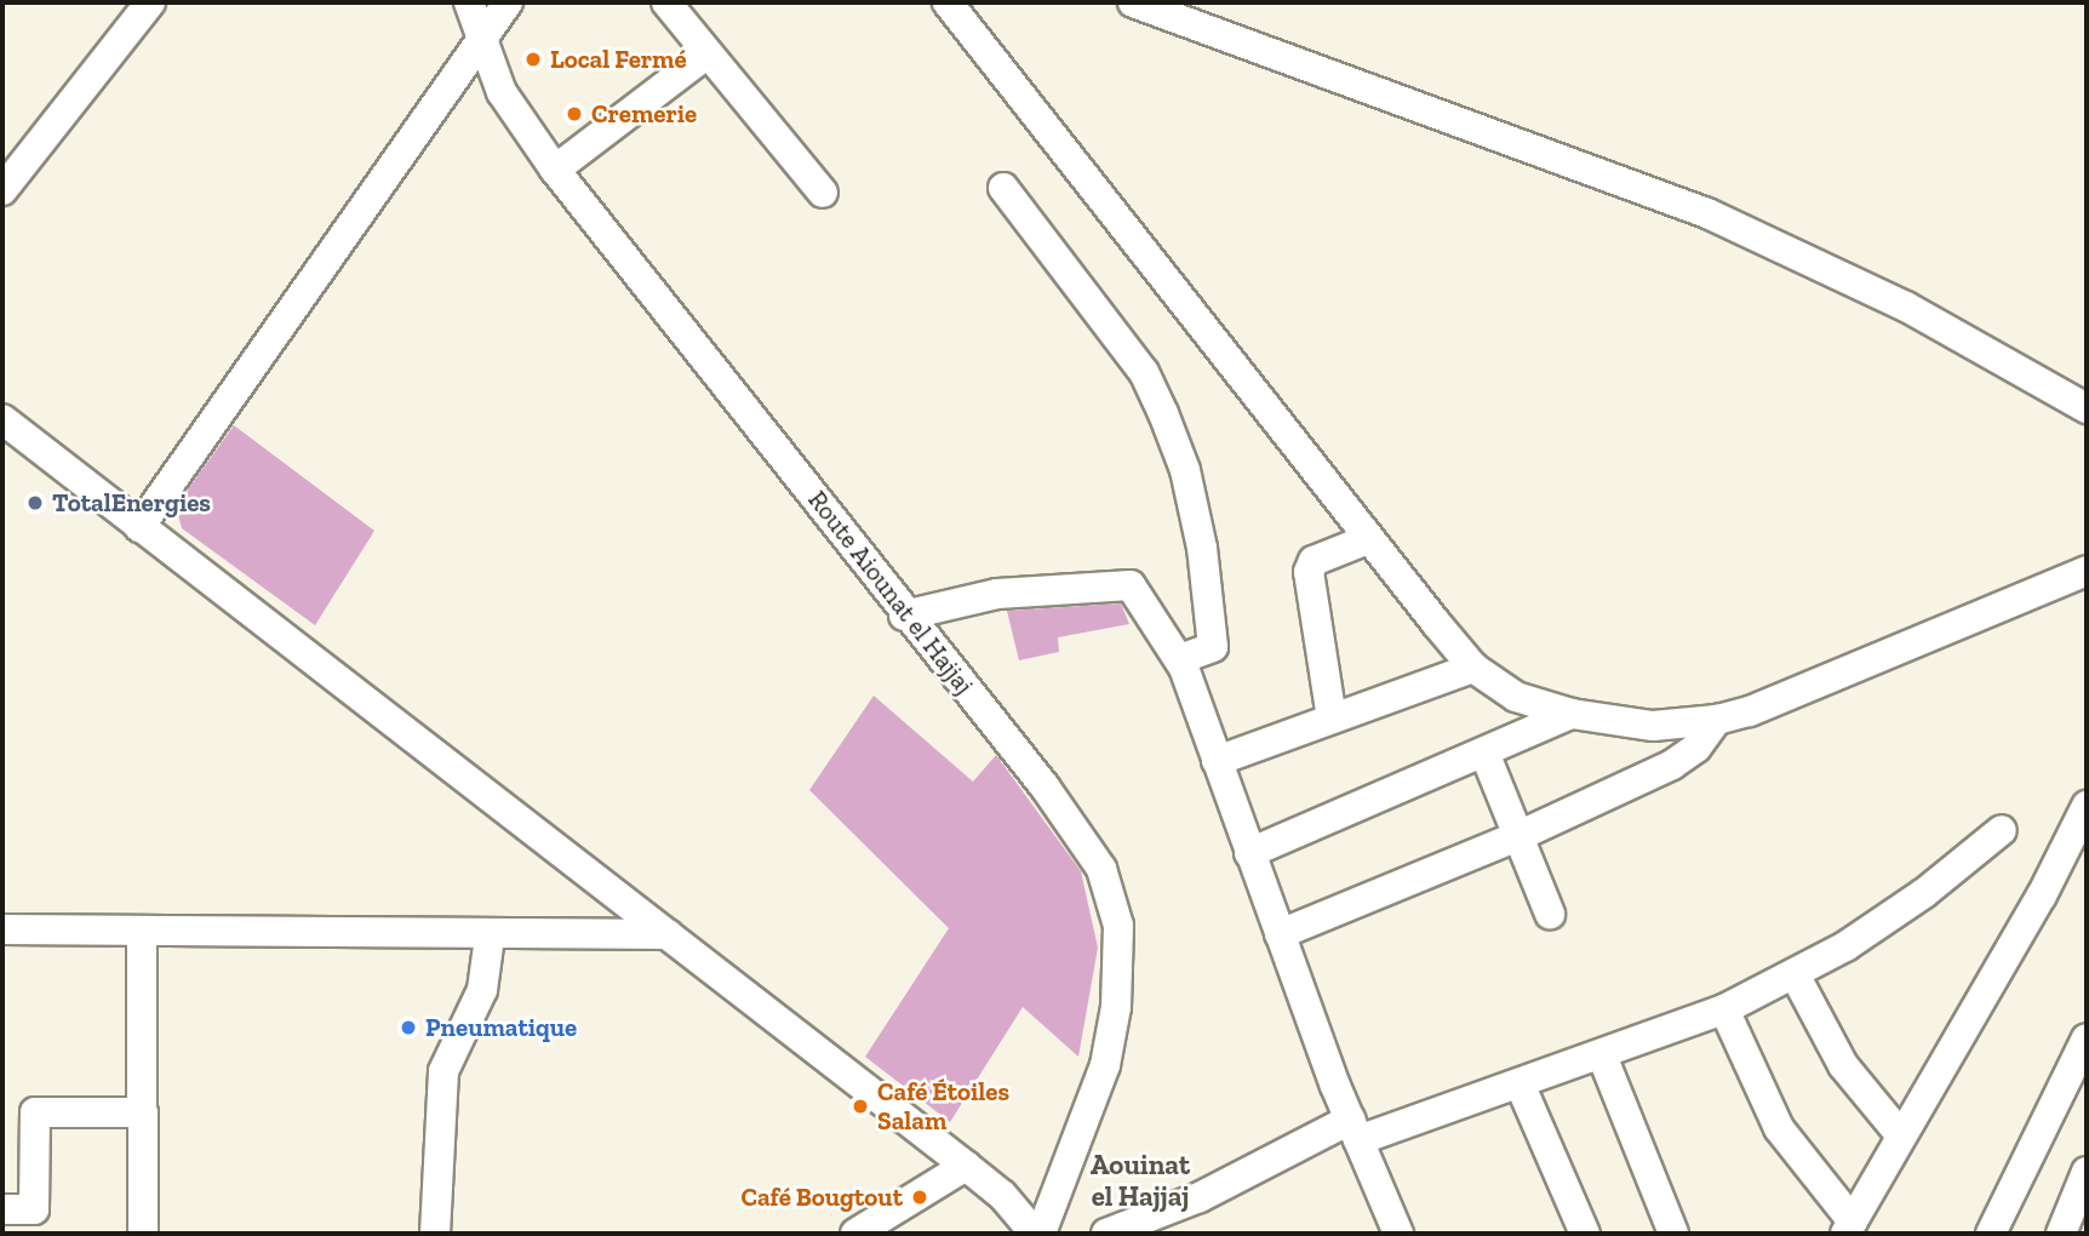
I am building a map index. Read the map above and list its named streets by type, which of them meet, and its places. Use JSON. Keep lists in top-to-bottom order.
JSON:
{
  "streets": {
    "street": ["Route Aiounat el Hajjaj"]
  },
  "districts": ["Aouinat el Hajjaj"],
  "places": [
    "Local Fermé",
    "Cremerie",
    "TotalEnergies",
    "Pneumatique",
    "Café Étoiles Salam",
    "Café Bougtout"
  ]
}
